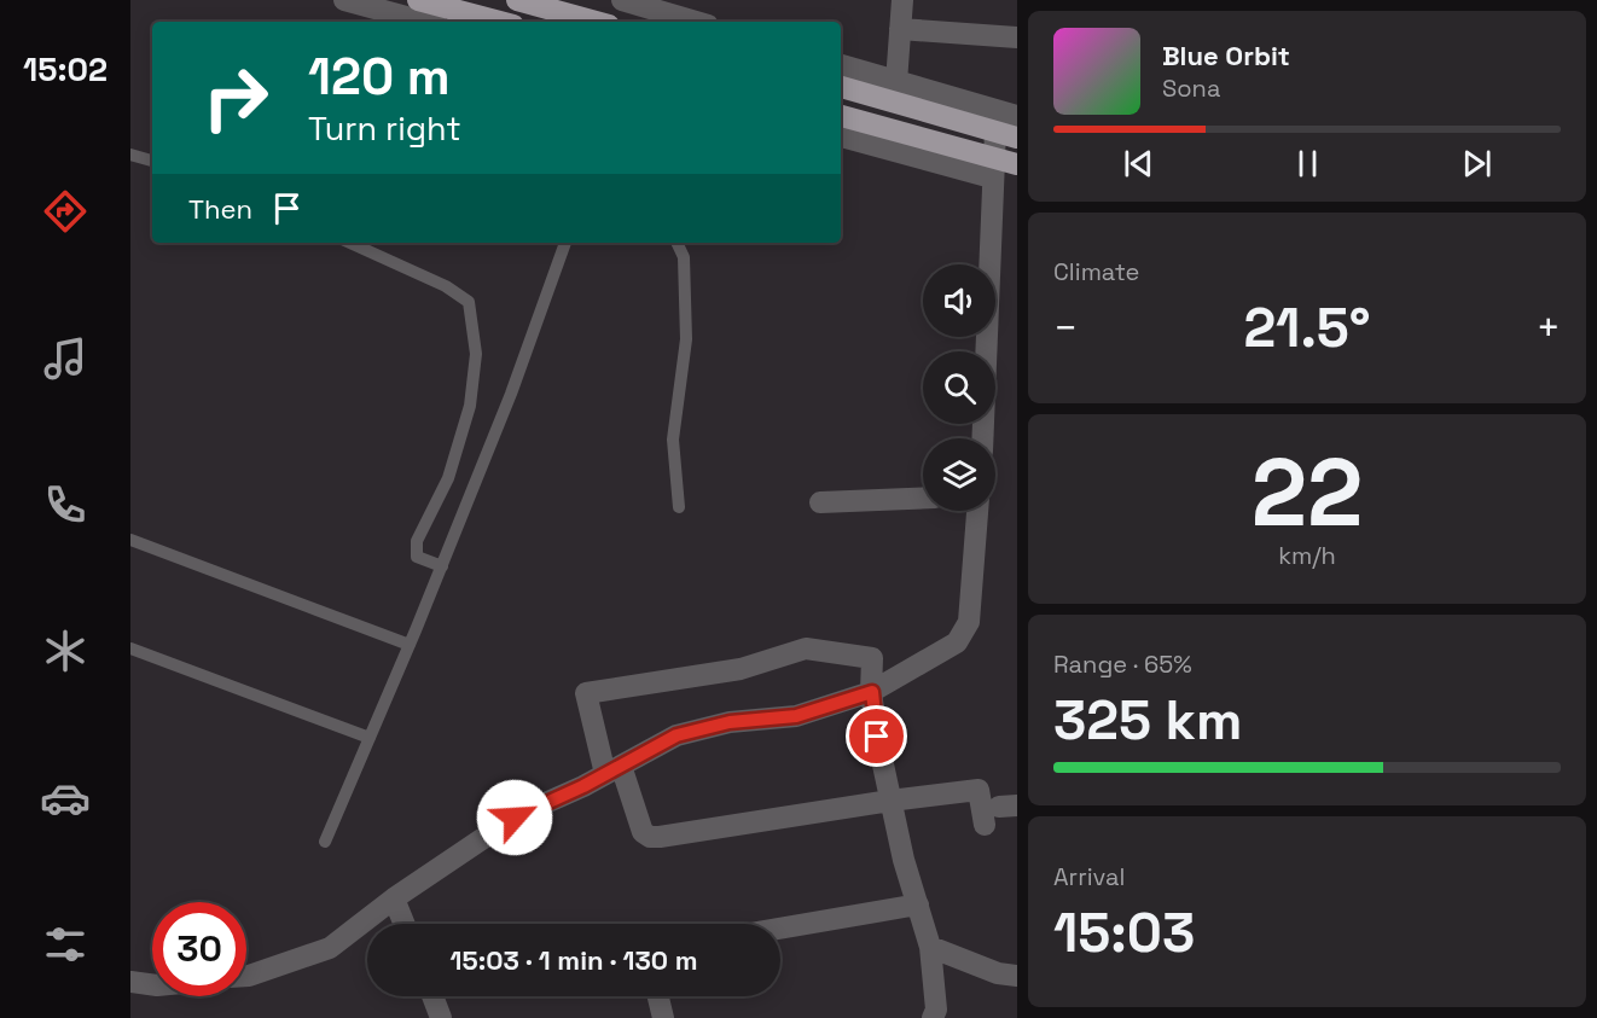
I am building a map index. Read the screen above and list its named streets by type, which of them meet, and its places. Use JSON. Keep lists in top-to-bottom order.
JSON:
{
  "page": {
    "tabs": "15:02",
    "turn": ["120 m", "Turn right"],
    "song": ["Blue Orbit", "Sona"],
    "then": "Then",
    "tile": [
      "Climate",
      ["22", "km/h"],
      ["Range · 65%", "325 km"],
      ["Arrival", "15:03"]
    ],
    "heat": ["−", "21.5°", "+"],
    "limit": "30",
    "trip": "15:03 · 1 min · 130 m"
  }
}
